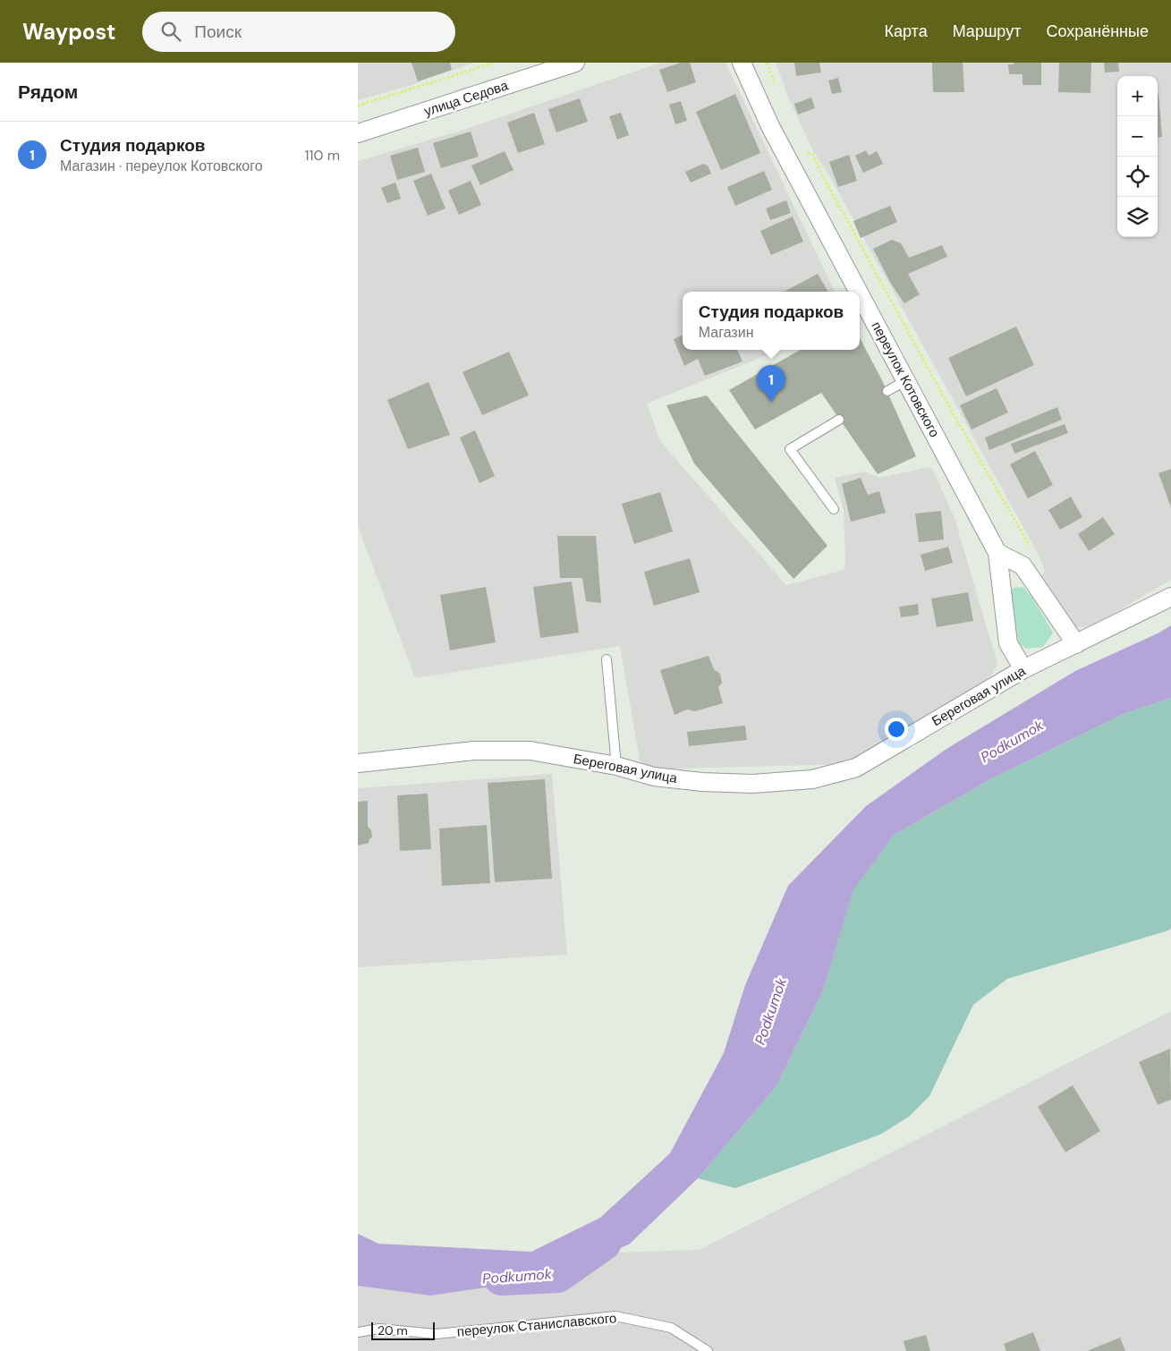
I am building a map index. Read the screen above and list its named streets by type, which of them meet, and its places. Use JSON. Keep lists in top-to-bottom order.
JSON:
{
  "streets": {
    "street": ["улица Седова", "переулок Котовского", "Береговая улица"],
    "lane": ["переулок Станиславского"]
  },
  "crossings": [
    ["переулок Котовского", "Береговая улица"]
  ],
  "water": ["Podkumok"],
  "scale_bar": "20 m",
  "page": {
    "header": "Waypost",
    "search": "Поиск",
    "nav": ["Карта", "Маршрут", "Сохранённые"],
    "heading": "Рядом",
    "map_buttons": ["+", "−"],
    "list": [
      {
        "mark": "1",
        "name": "Студия подарков",
        "note": "Магазин · переулок Котовского",
        "value": "110 m"
      }
    ],
    "popup": ["Студия подарков", "Магазин"],
    "pins": "1",
    "scale": "20 m"
  }
}
